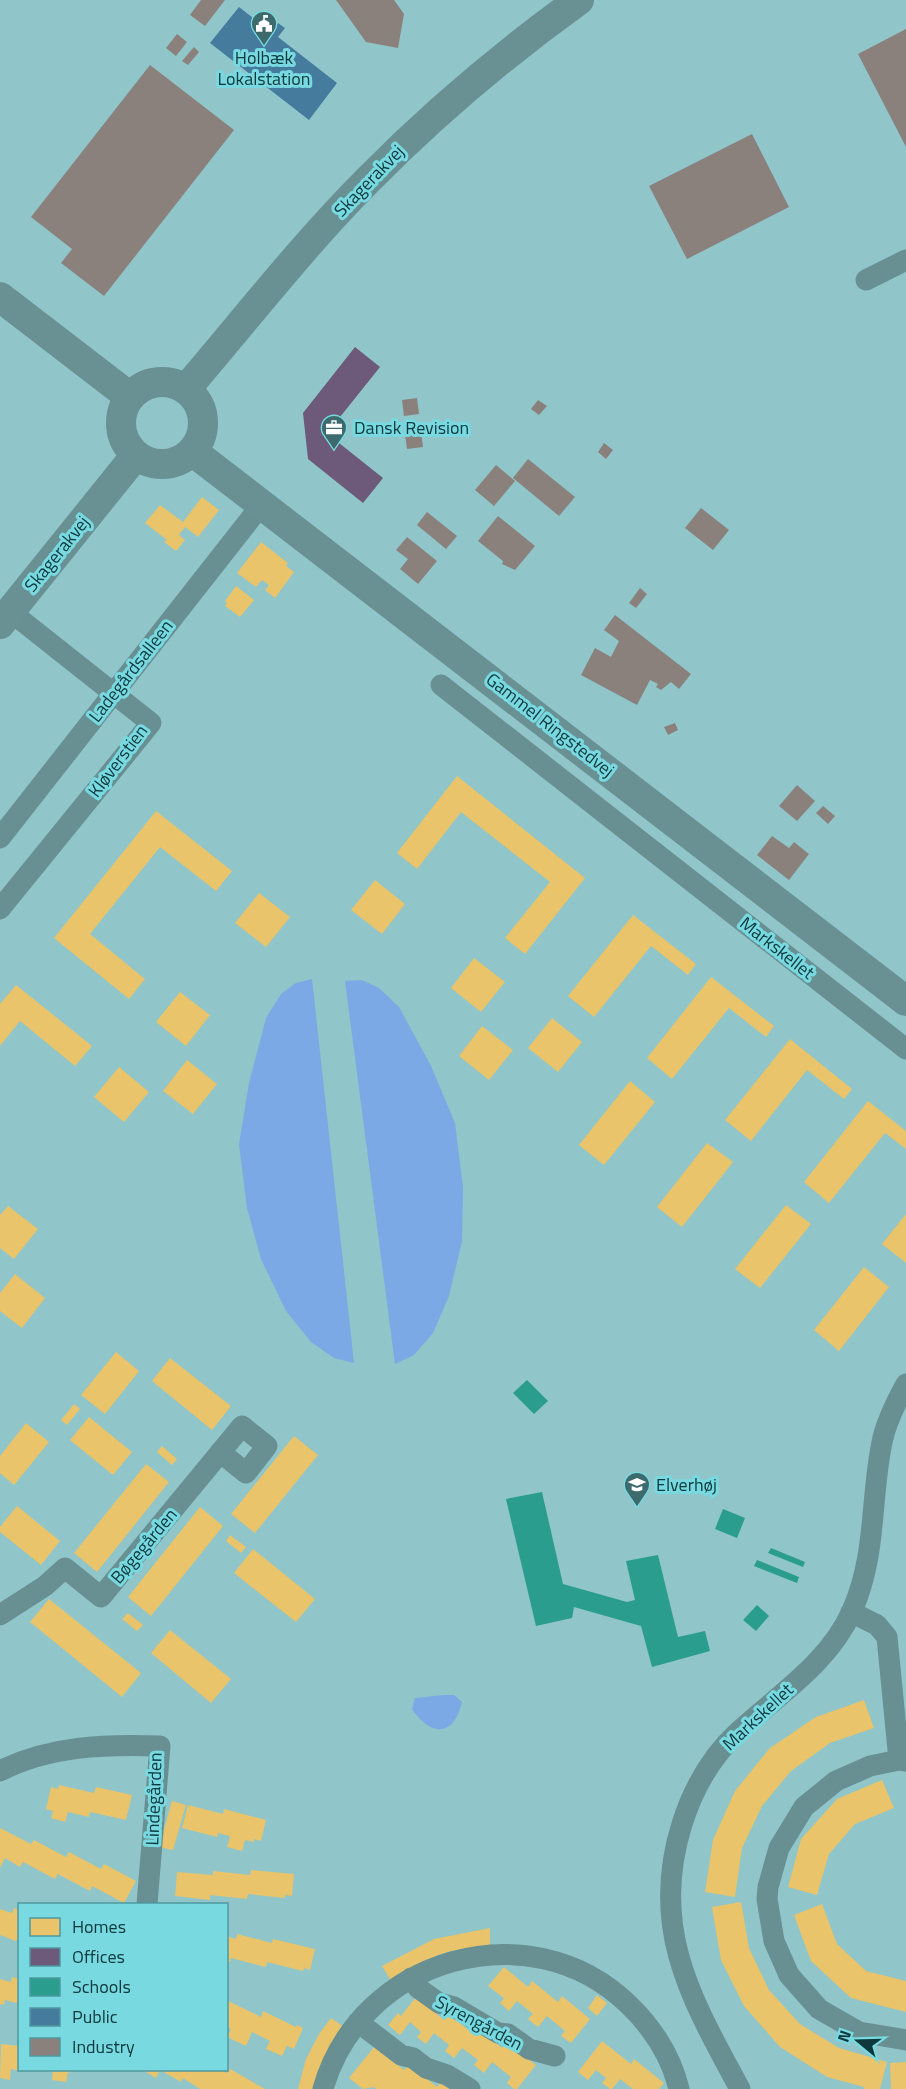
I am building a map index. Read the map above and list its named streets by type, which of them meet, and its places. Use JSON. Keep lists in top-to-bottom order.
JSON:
{
  "streets": {
    "street": [
      "Skagerakvej",
      "Ladegårdsalleen",
      "Gammel Ringstedvej",
      "Kløverstien",
      "Markskellet",
      "Bøgegården",
      "Lindegården",
      "Syrengården"
    ]
  },
  "crossings": [
    ["Skagerakvej", "Gammel Ringstedvej"],
    ["Skagerakvej", "Kløverstien"],
    ["Ladegårdsalleen", "Gammel Ringstedvej"],
    ["Ladegårdsalleen", "Kløverstien"]
  ],
  "places": {
    "public building": ["Holbæk Lokalstation"],
    "office": ["Dansk Revision"],
    "school or university": ["Elverhøj"]
  },
  "legend": [
    "Homes",
    "Offices",
    "Schools",
    "Public",
    "Industry"
  ],
  "north": "left"
}
